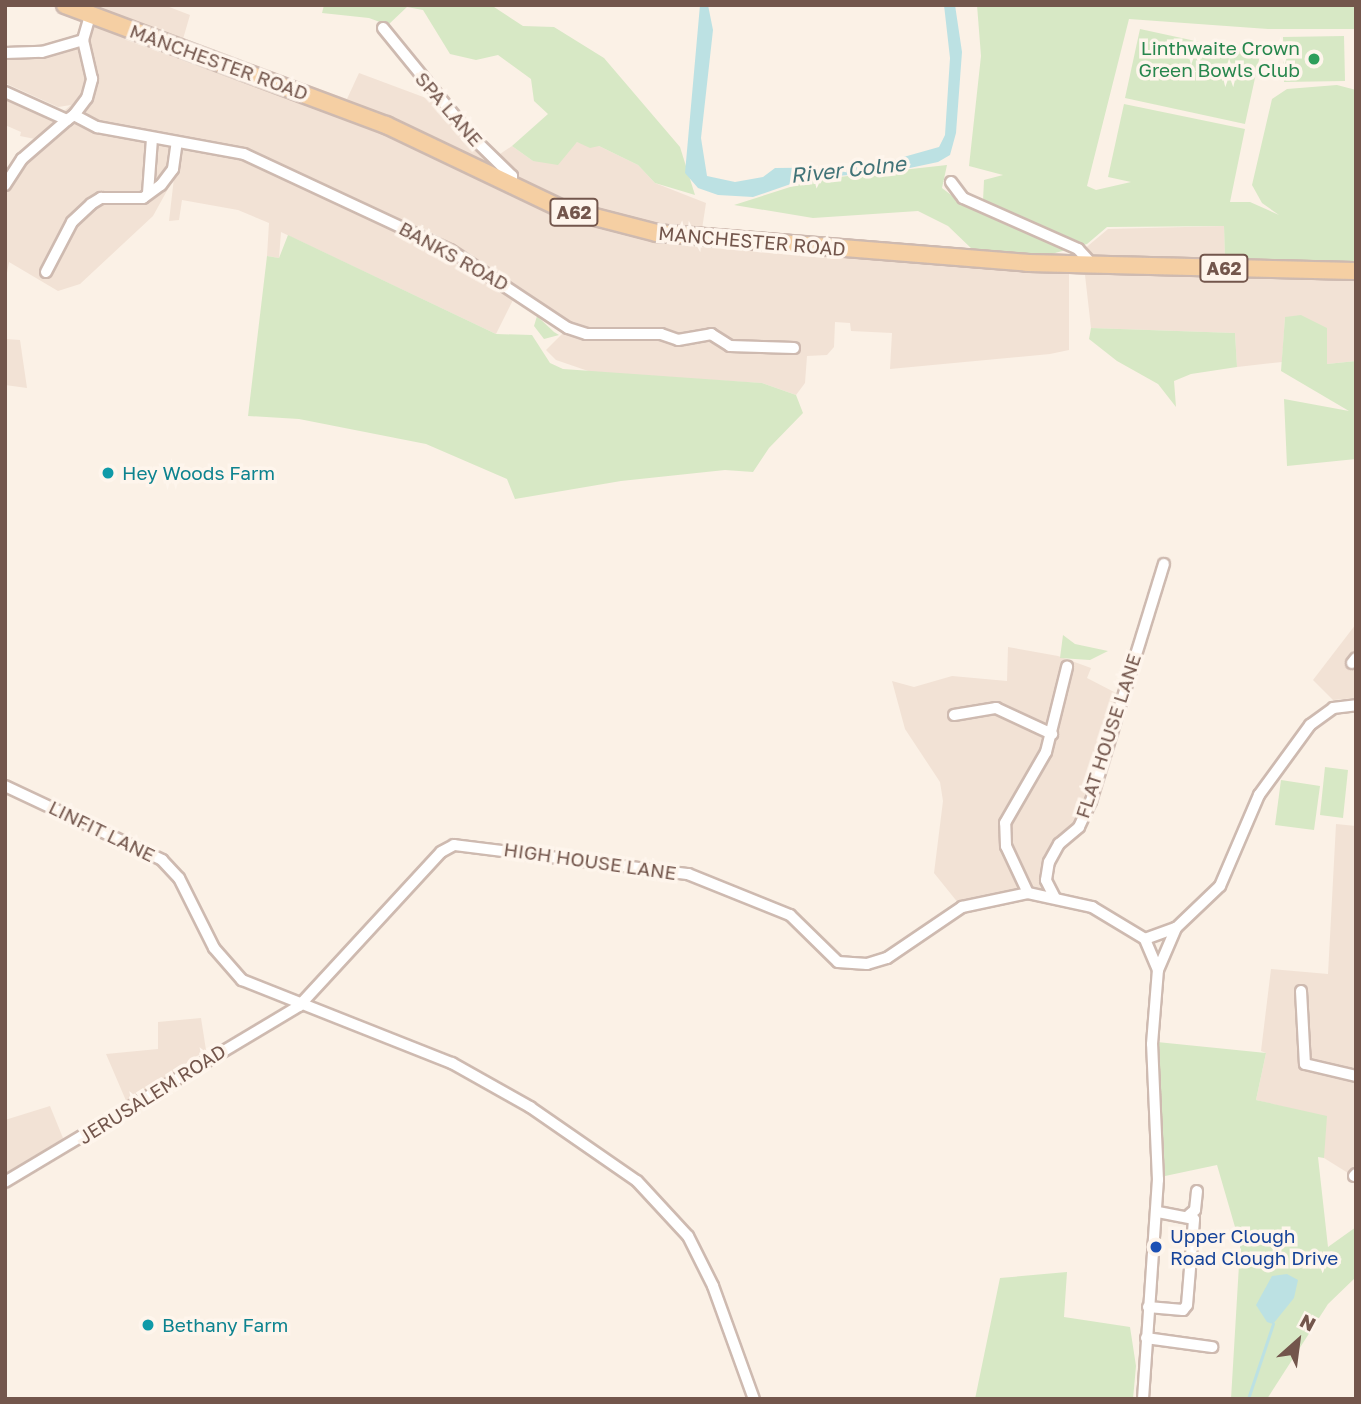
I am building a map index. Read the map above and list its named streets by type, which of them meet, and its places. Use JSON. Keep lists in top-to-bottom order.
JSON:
{
  "streets": {
    "main road": ["MANCHESTER ROAD", "A62"],
    "street": [
      "SPA LANE",
      "BANKS ROAD",
      "FLAT HOUSE LANE",
      "LINFIT LANE",
      "HIGH HOUSE LANE",
      "JERUSALEM ROAD"
    ]
  },
  "crossings": [
    ["MANCHESTER ROAD", "SPA LANE"],
    ["FLAT HOUSE LANE", "HIGH HOUSE LANE"],
    ["LINFIT LANE", "HIGH HOUSE LANE"],
    ["LINFIT LANE", "JERUSALEM ROAD"],
    ["HIGH HOUSE LANE", "JERUSALEM ROAD"]
  ],
  "water": ["River Colne"],
  "places": [
    "Linthwaite Crown Green Bowls Club",
    "Hey Woods Farm",
    "Upper Clough Road Clough Drive",
    "Bethany Farm"
  ],
  "north": "top right"
}
